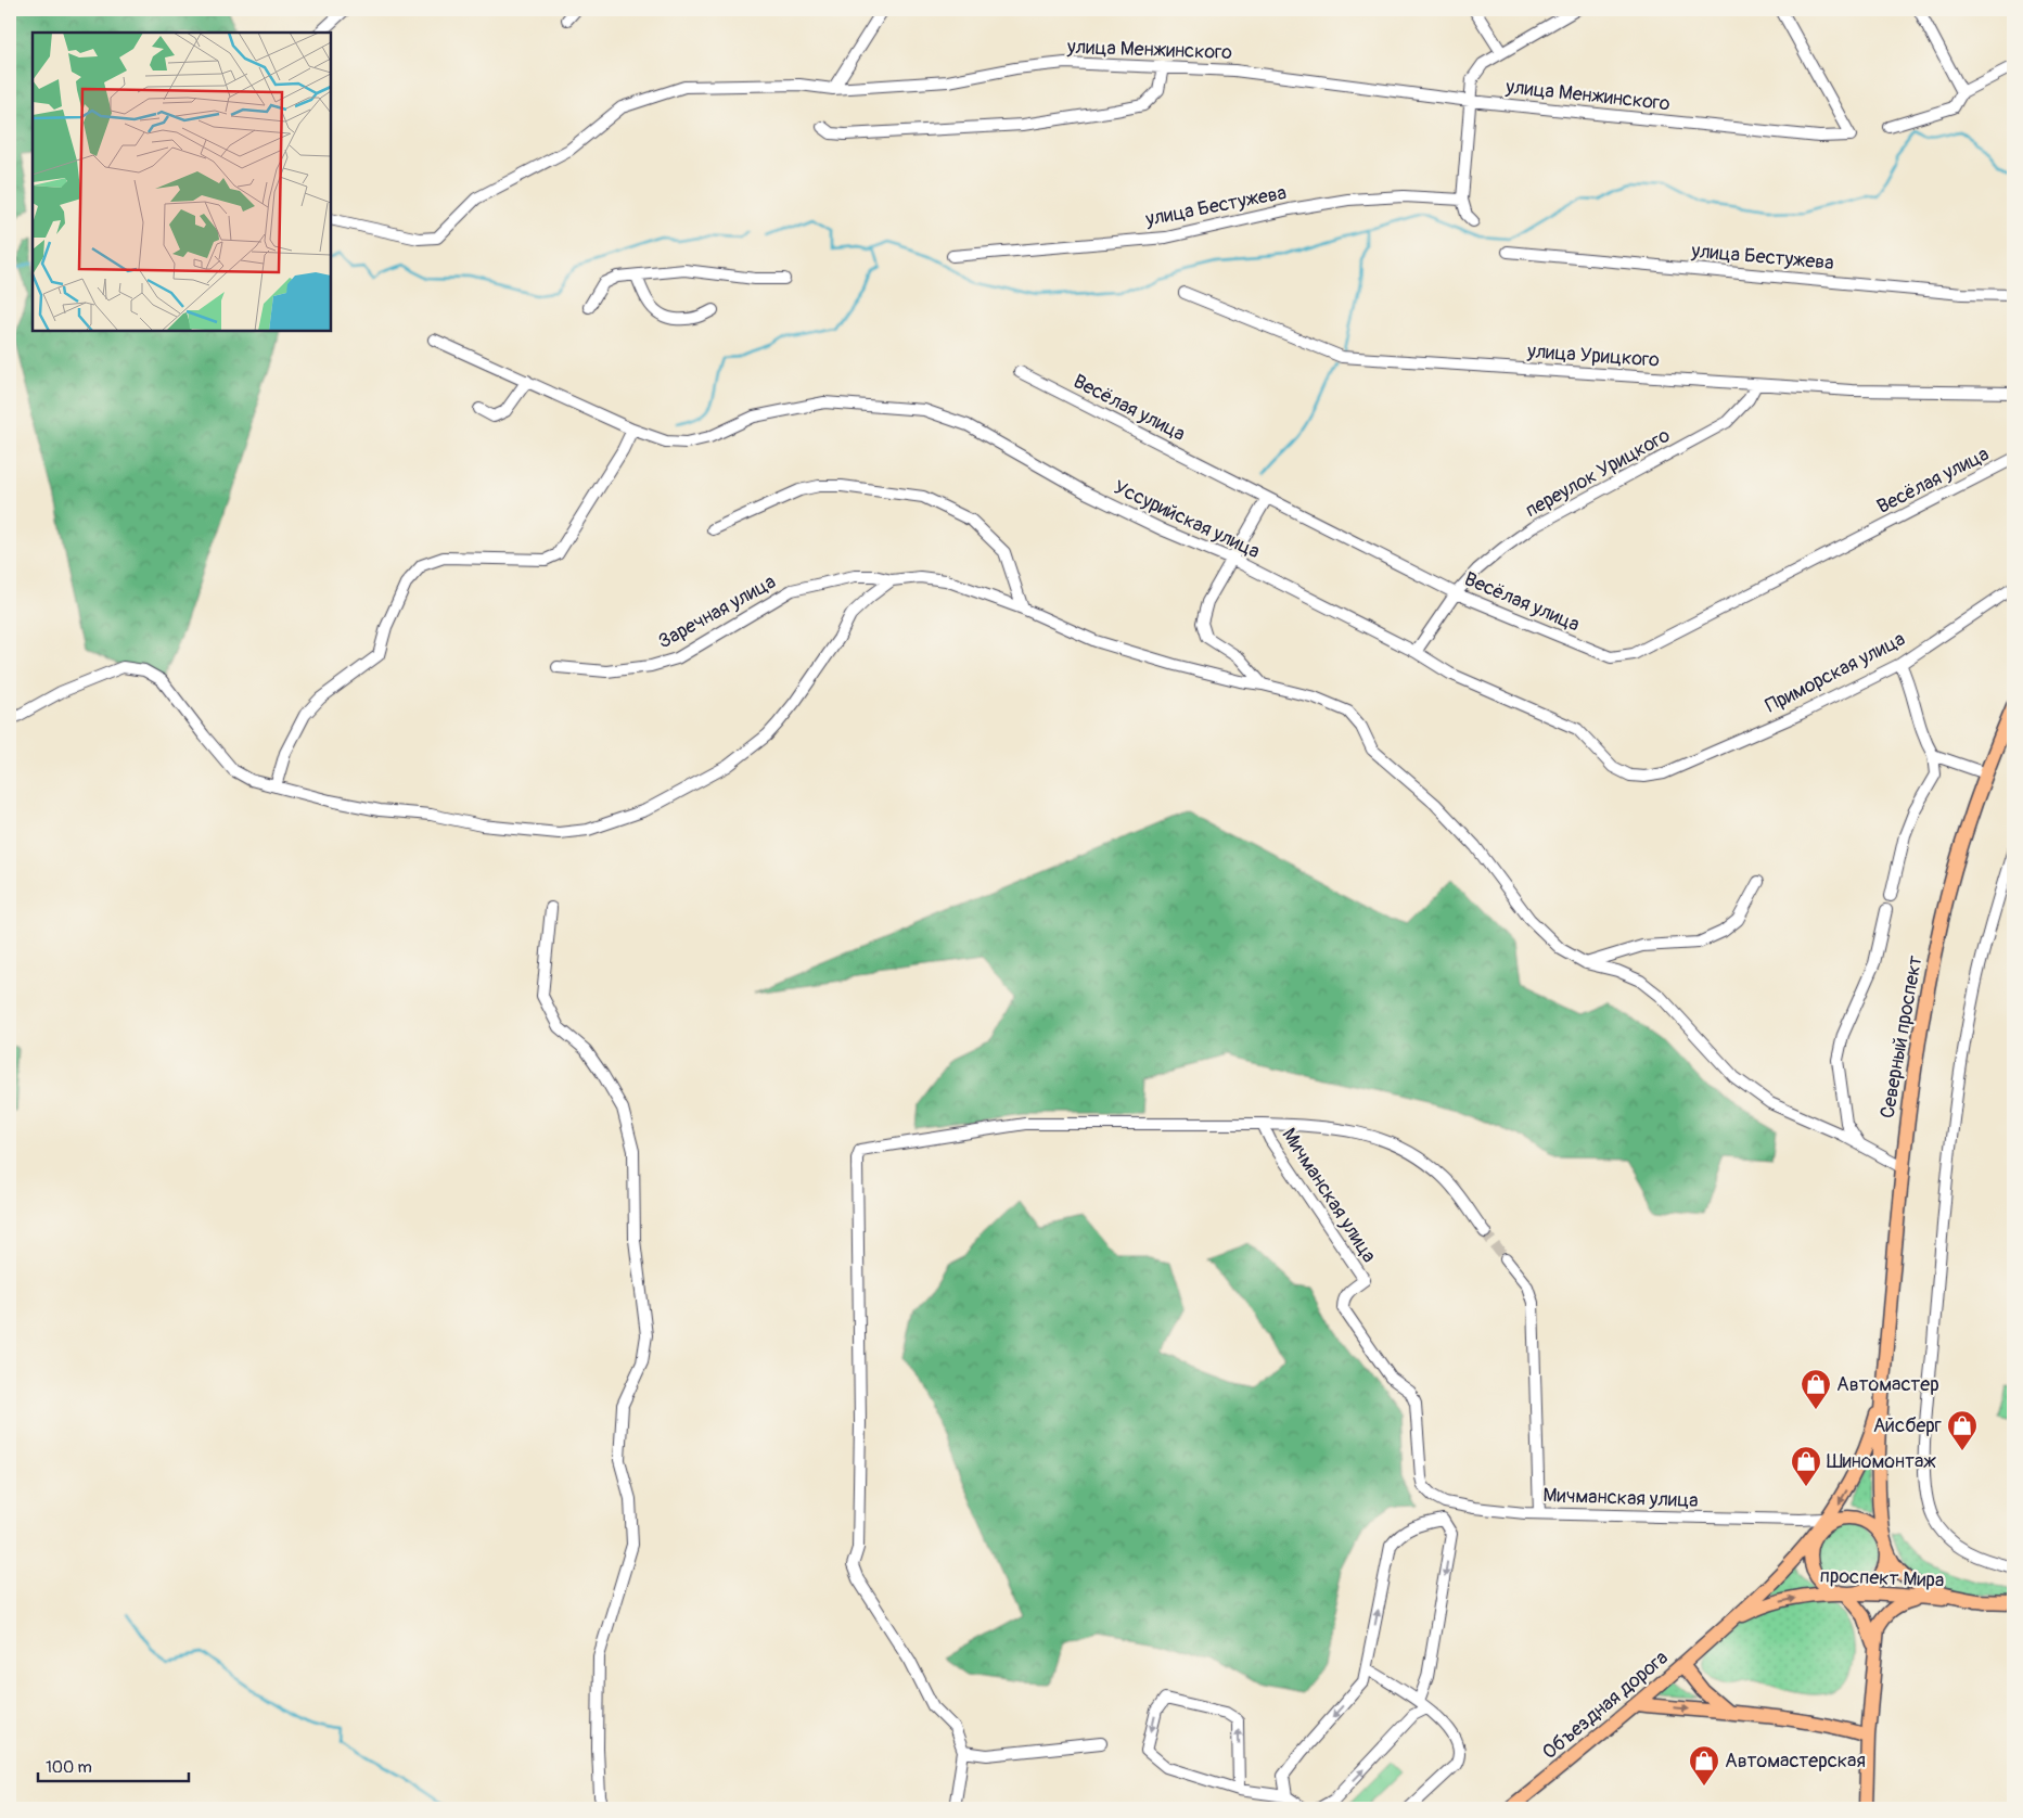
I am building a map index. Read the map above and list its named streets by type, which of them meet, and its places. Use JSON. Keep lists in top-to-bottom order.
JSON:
{
  "streets": {
    "main road": ["Северный проспект", "проспект Мира", "Объездная дорога"],
    "street": [
      "улица Менжинского",
      "улица Бестужева",
      "улица Урицкого",
      "Весёлая улица",
      "переулок Урицкого",
      "Уссурийская улица",
      "Заречная улица",
      "Приморская улица",
      "Мичманская улица"
    ]
  },
  "crossings": [
    ["улица Урицкого", "переулок Урицкого"],
    ["Весёлая улица", "переулок Урицкого"],
    ["переулок Урицкого", "Уссурийская улица"],
    ["Уссурийская улица", "Приморская улица"],
    ["Заречная улица", "Северный проспект"],
    ["Мичманская улица", "проспект Мира"],
    ["проспект Мира", "Объездная дорога"]
  ],
  "one_way": ["проспект Мира"],
  "places": {
    "shop": [
      "Автомастер",
      "Айсберг",
      "Шиномонтаж",
      "Автомастерская"
    ]
  },
  "scale_bar": "100 m"
}
